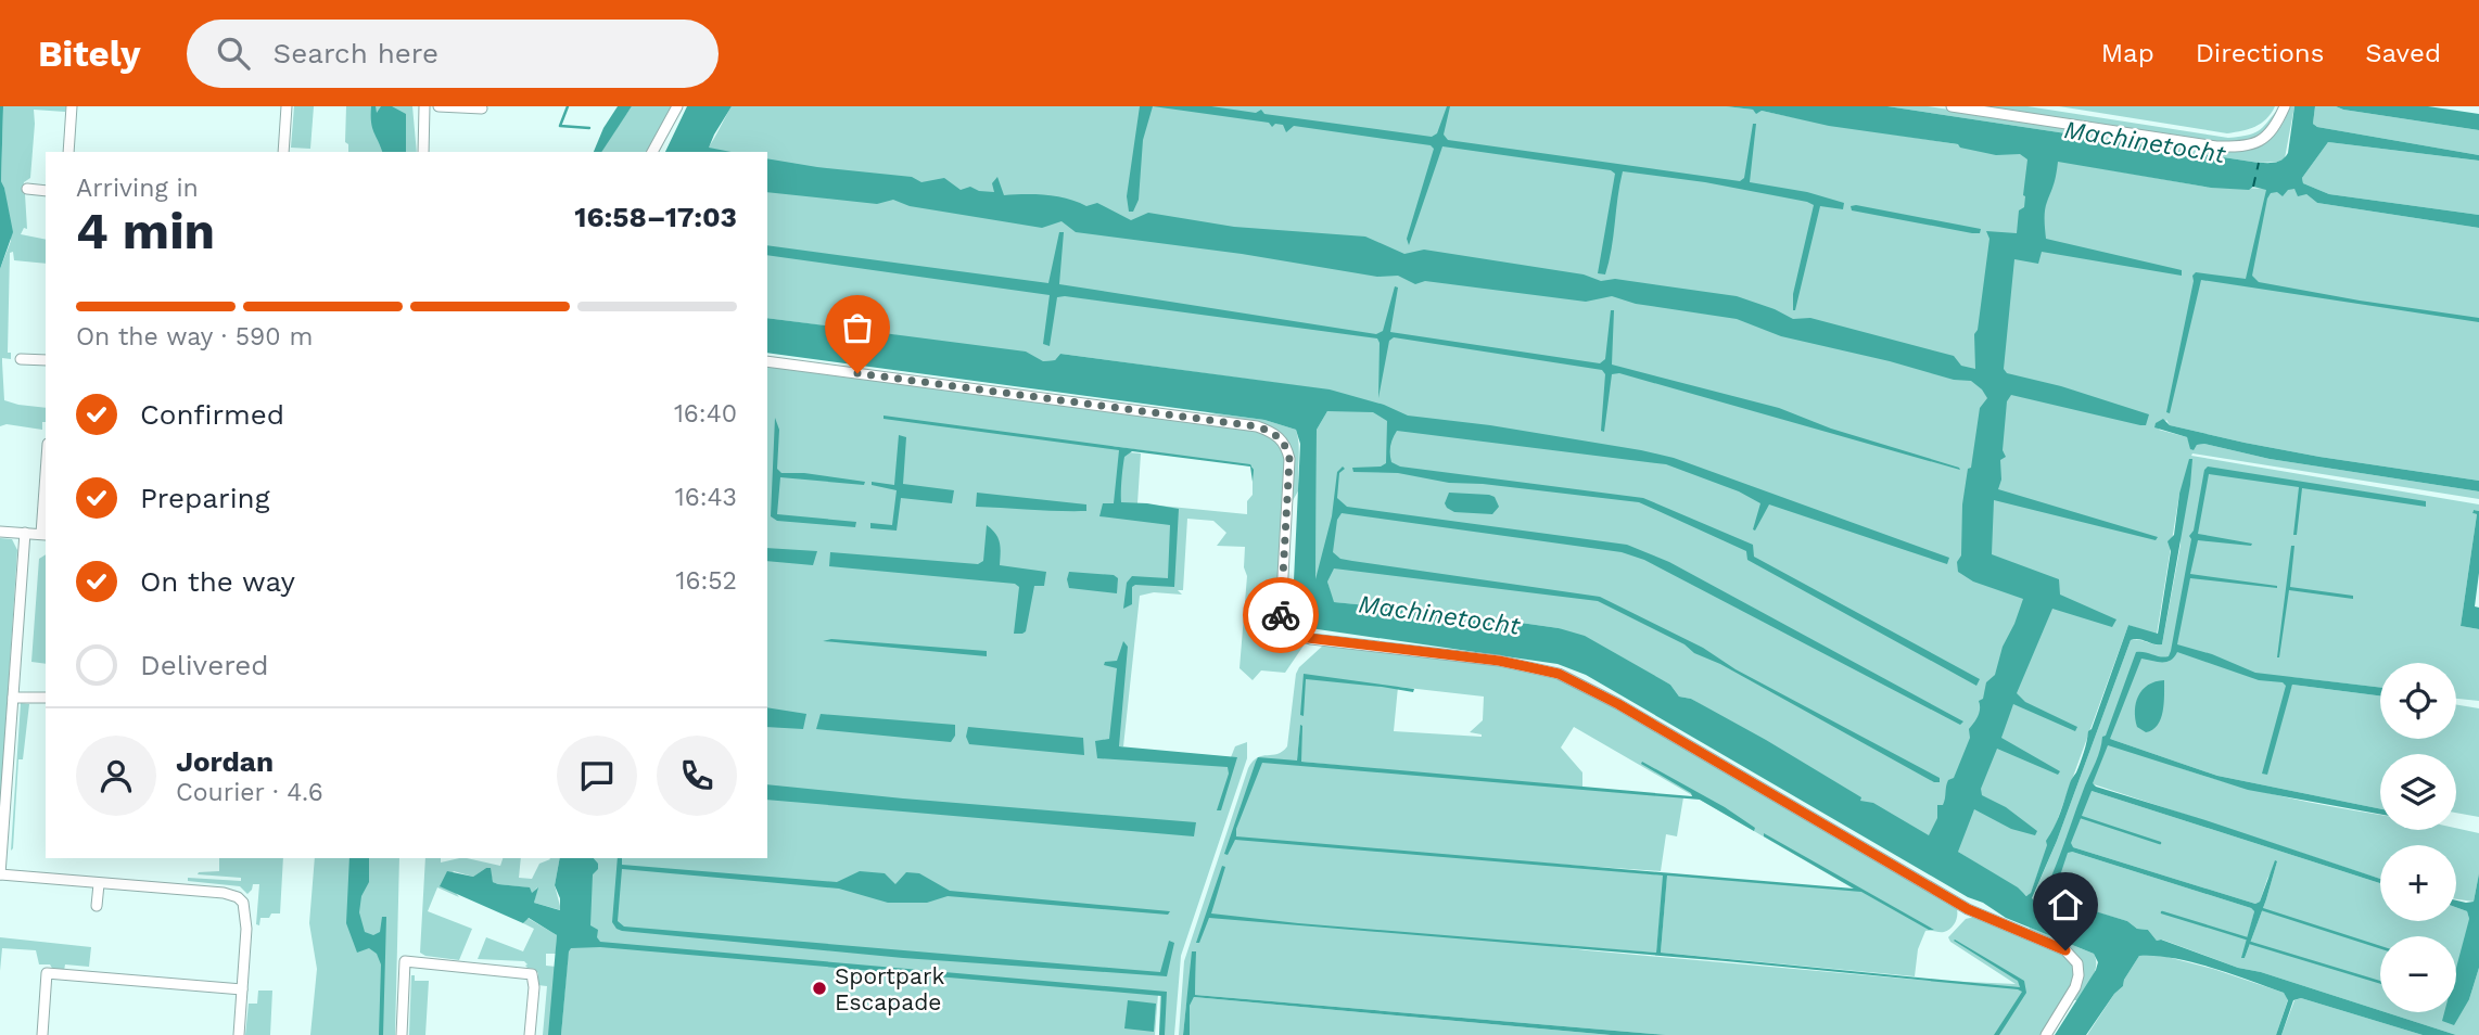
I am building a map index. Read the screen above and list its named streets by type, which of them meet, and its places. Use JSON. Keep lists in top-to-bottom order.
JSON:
{
  "water": ["Machinetocht"],
  "places": ["Sportpark Escapade"],
  "page": {
    "header": "Bitely",
    "search": "Search here",
    "nav": ["Map", "Directions", "Saved"],
    "heading": ["4 min", "Arriving in", "16:58–17:03"],
    "panel": ["Jordan", "Courier · 4.6"],
    "bar": "On the way · 590 m",
    "list": [
      ["Confirmed", "16:40"],
      ["Preparing", "16:43"],
      ["On the way", "16:52"],
      "Delivered"
    ],
    "map_buttons": ["+", "−"]
  }
}
